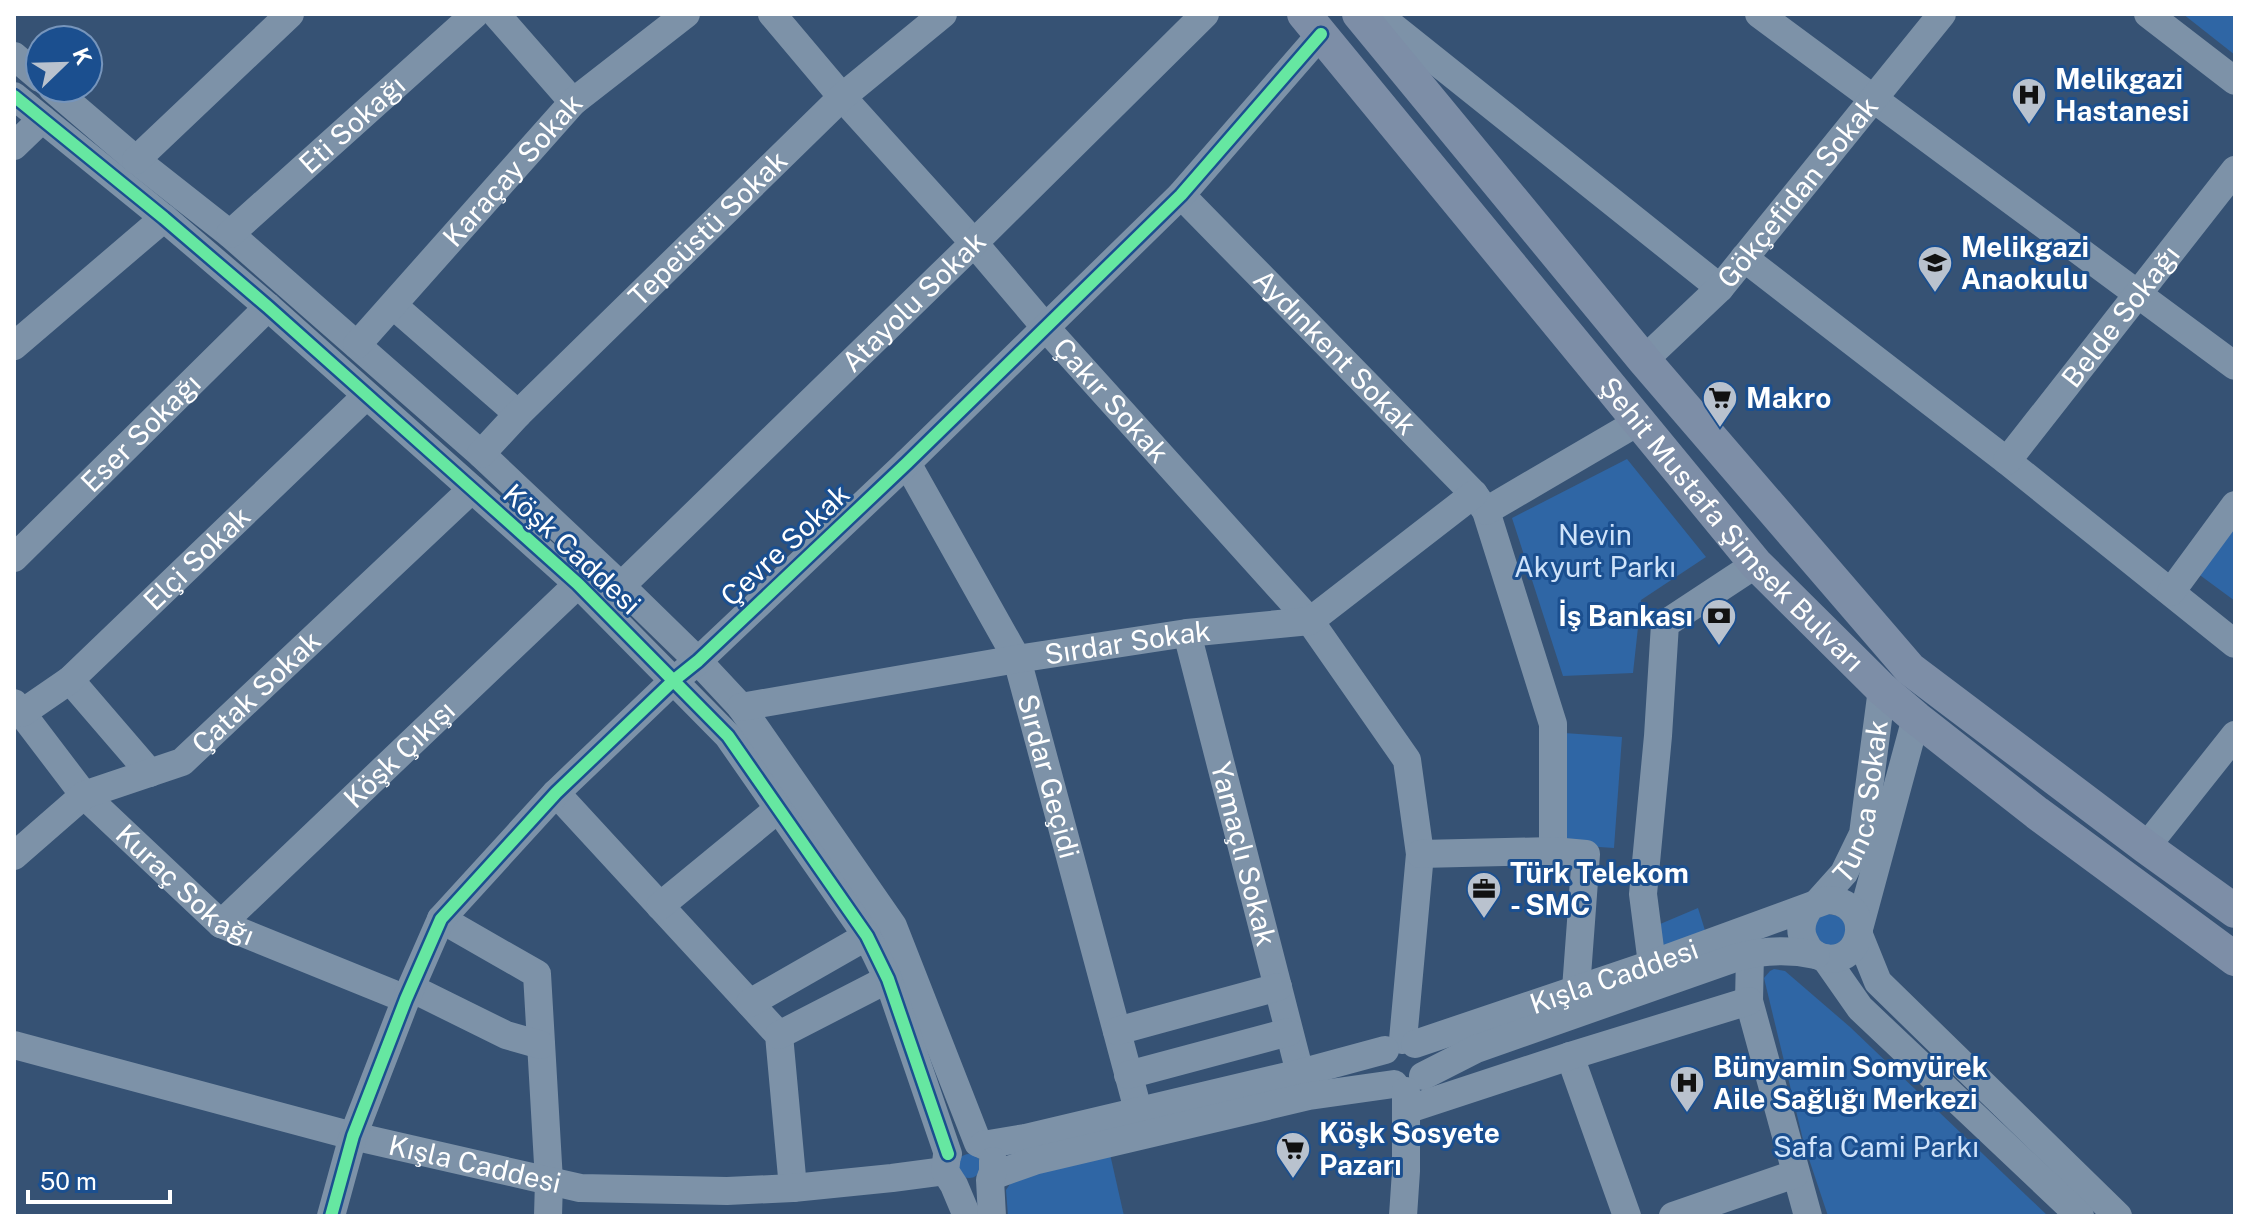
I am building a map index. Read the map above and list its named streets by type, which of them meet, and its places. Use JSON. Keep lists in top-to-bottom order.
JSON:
{
  "streets": {
    "main road": ["Şehit Mustafa Şimsek Bulvarı"],
    "street": [
      "Eti Sokağı",
      "Karaçay Sokak",
      "Gökçefidan Sokak",
      "Tepeüstü Sokak",
      "Atayolu Sokak",
      "Belde Sokağı",
      "Aydınkent Sokak",
      "Çakır Sokak",
      "Eser Sokağı",
      "Çevre Sokak",
      "Köşk Caddesi",
      "Elçi Sokak",
      "Sırdar Sokak",
      "Çatak Sokak",
      "Köşk Çıkışı",
      "Sırdar Geçidi",
      "Tunca Sokak",
      "Yamaçlı Sokak",
      "Kuraç Sokağı",
      "Kışla Caddesi"
    ]
  },
  "crossings": [
    ["Eti Sokağı", "Köşk Caddesi"],
    ["Karaçay Sokak", "Köşk Caddesi"],
    ["Gökçefidan Sokak", "Şehit Mustafa Şimsek Bulvarı"],
    ["Tepeüstü Sokak", "Çakır Sokak"],
    ["Tepeüstü Sokak", "Köşk Caddesi"],
    ["Atayolu Sokak", "Çakır Sokak"],
    ["Atayolu Sokak", "Köşk Caddesi"],
    ["Aydınkent Sokak", "Çevre Sokak"],
    ["Çakır Sokak", "Çevre Sokak"],
    ["Çakır Sokak", "Sırdar Sokak"],
    ["Eser Sokağı", "Köşk Caddesi"],
    ["Şehit Mustafa Şimsek Bulvarı", "Çevre Sokak"],
    ["Şehit Mustafa Şimsek Bulvarı", "Tunca Sokak"],
    ["Çevre Sokak", "Köşk Caddesi"],
    ["Çevre Sokak", "Sırdar Geçidi"],
    ["Çevre Sokak", "Kuraç Sokağı"],
    ["Çevre Sokak", "Kışla Caddesi"],
    ["Köşk Caddesi", "Elçi Sokak"],
    ["Köşk Caddesi", "Sırdar Sokak"],
    ["Köşk Caddesi", "Çatak Sokak"],
    ["Köşk Caddesi", "Köşk Çıkışı"],
    ["Köşk Caddesi", "Kışla Caddesi"],
    ["Elçi Sokak", "Kuraç Sokağı"],
    ["Sırdar Sokak", "Sırdar Geçidi"],
    ["Sırdar Sokak", "Yamaçlı Sokak"],
    ["Çatak Sokak", "Kuraç Sokağı"],
    ["Köşk Çıkışı", "Kuraç Sokağı"],
    ["Sırdar Geçidi", "Kışla Caddesi"],
    ["Tunca Sokak", "Kışla Caddesi"],
    ["Yamaçlı Sokak", "Kışla Caddesi"]
  ],
  "parks": ["Nevin Akyurt Parkı", "Safa Cami Parkı"],
  "places": {
    "hospital": ["Melikgazi Hastanesi", "Bünyamin Somyürek Aile Sağlığı Merkezi"],
    "school or university": ["Melikgazi Anaokulu"],
    "supermarket": ["Makro", "Köşk Sosyete Pazarı"],
    "bank": ["İş Bankası"],
    "office": ["Türk Telekom - SMC"]
  },
  "scale_bar": "50 m",
  "north": "top right"
}
